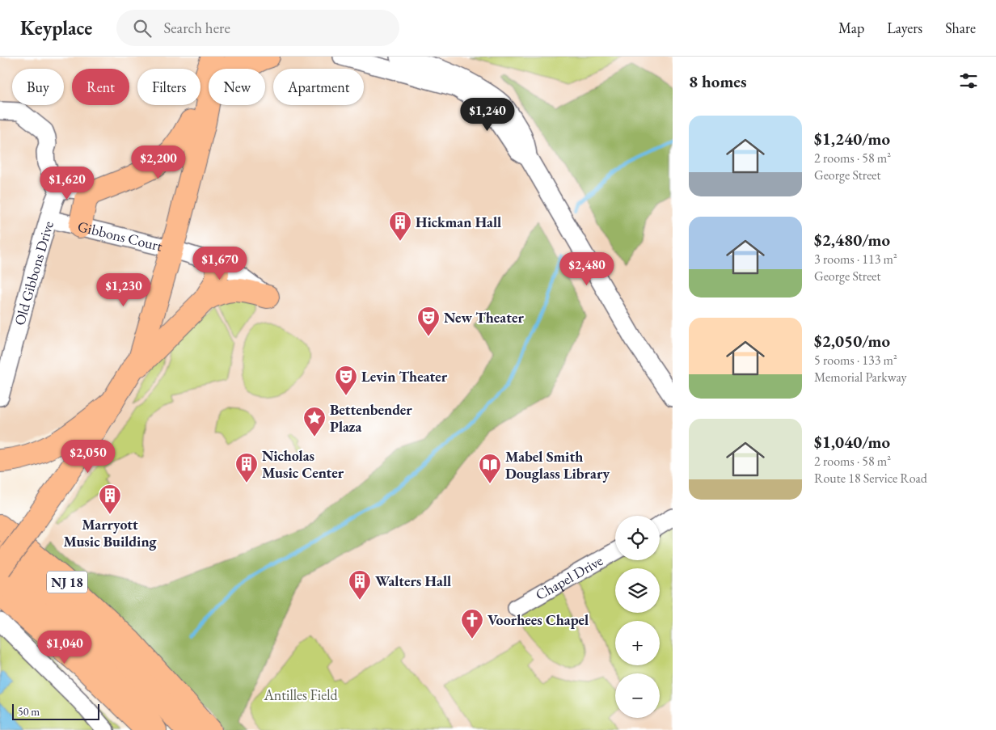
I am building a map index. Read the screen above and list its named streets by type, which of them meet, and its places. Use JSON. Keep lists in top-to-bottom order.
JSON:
{
  "streets": {
    "main road": ["NJ 18"],
    "street": ["Gibbons Court", "Old Gibbons Drive", "Chapel Drive"]
  },
  "crossings": [
    ["Gibbons Court", "Old Gibbons Drive"]
  ],
  "parks": ["Antilles Field"],
  "places": {
    "building": [
      "Hickman Hall",
      "Nicholas Music Center",
      "Marryott Music Building",
      "Walters Hall"
    ],
    "theatre": ["New Theater", "Levin Theater"],
    "place": ["Bettenbender Plaza"],
    "library": ["Mabel Smith Douglass Library"],
    "church": ["Voorhees Chapel"]
  },
  "scale_bar": "50 m",
  "page": {
    "header": "Keyplace",
    "search": "Search here",
    "nav": ["Map", "Layers", "Share"],
    "heading": "8 homes",
    "chip": [
      "Buy",
      "Rent",
      "Filters",
      "New",
      "Apartment"
    ],
    "price": [
      "$1,240",
      "$2,200",
      "$1,620",
      "$1,670",
      "$2,480",
      "$1,230",
      "$2,050",
      "$1,040"
    ],
    "list": [
      {
        "name": "$1,240/mo",
        "note": "2 rooms · 58 m² · George Street"
      },
      {
        "name": "$2,480/mo",
        "note": "3 rooms · 113 m² · George Street"
      },
      {
        "name": "$2,050/mo",
        "note": "5 rooms · 133 m² · Memorial Parkway"
      },
      {
        "name": "$1,040/mo",
        "note": "2 rooms · 58 m² · Route 18 Service Road"
      }
    ],
    "map_buttons": ["+", "−"],
    "scale": "50 m"
  }
}
